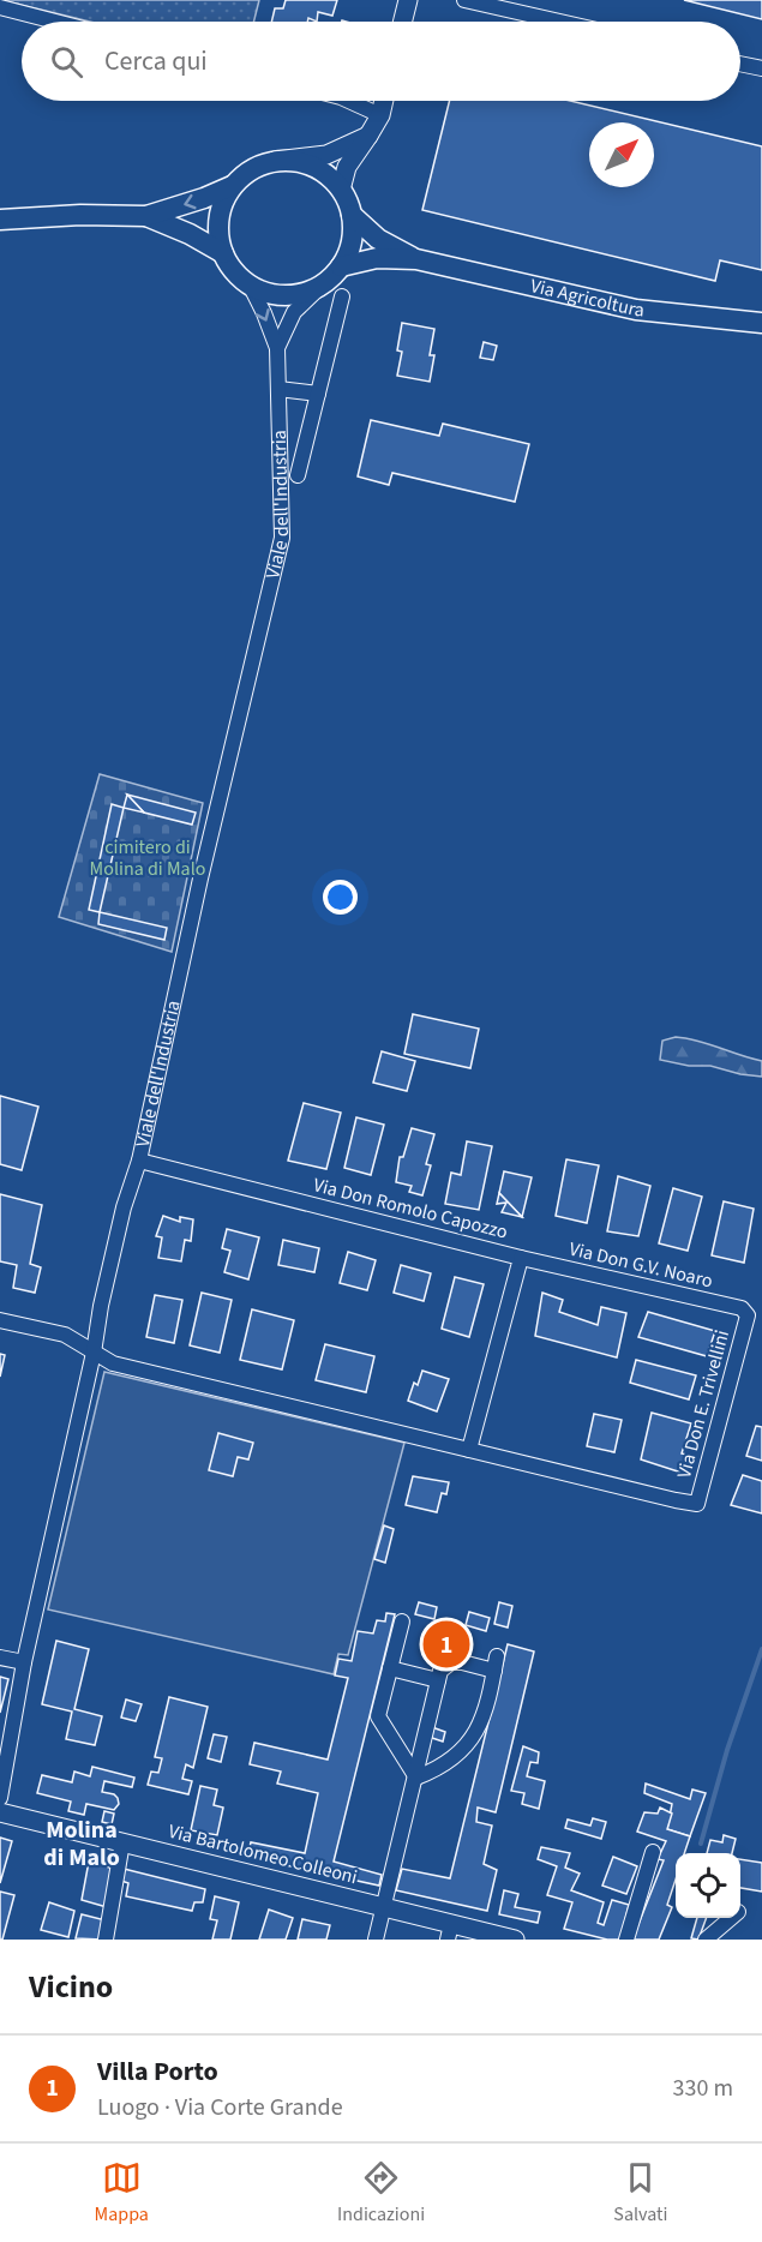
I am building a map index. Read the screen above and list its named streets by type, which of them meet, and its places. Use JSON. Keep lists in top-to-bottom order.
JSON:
{
  "streets": {
    "main road": ["Via Agricoltura", "Viale dell'Industria"],
    "street": [
      "Via Don Romolo Capozzo",
      "Via Don G.V. Noaro",
      "Via Don E. Trivellini",
      "Via Bartolomeo Colleoni"
    ]
  },
  "crossings": [
    ["Via Agricoltura", "Viale dell'Industria"],
    ["Viale dell'Industria", "Via Don Romolo Capozzo"],
    ["Via Don Romolo Capozzo", "Via Don G.V. Noaro"],
    ["Via Don Romolo Capozzo", "Via Don E. Trivellini"],
    ["Via Don G.V. Noaro", "Via Don E. Trivellini"]
  ],
  "districts": ["Molina di Malo"],
  "parks": ["cimitero di Molina di Malo"],
  "north": "top right",
  "page": {
    "search": "Cerca qui",
    "pins": "1",
    "heading": "Vicino",
    "list": [
      {
        "mark": "1",
        "name": "Villa Porto",
        "note": "Luogo · Via Corte Grande",
        "value": "330 m"
      }
    ],
    "nav": ["Mappa", "Indicazioni", "Salvati"]
  }
}
